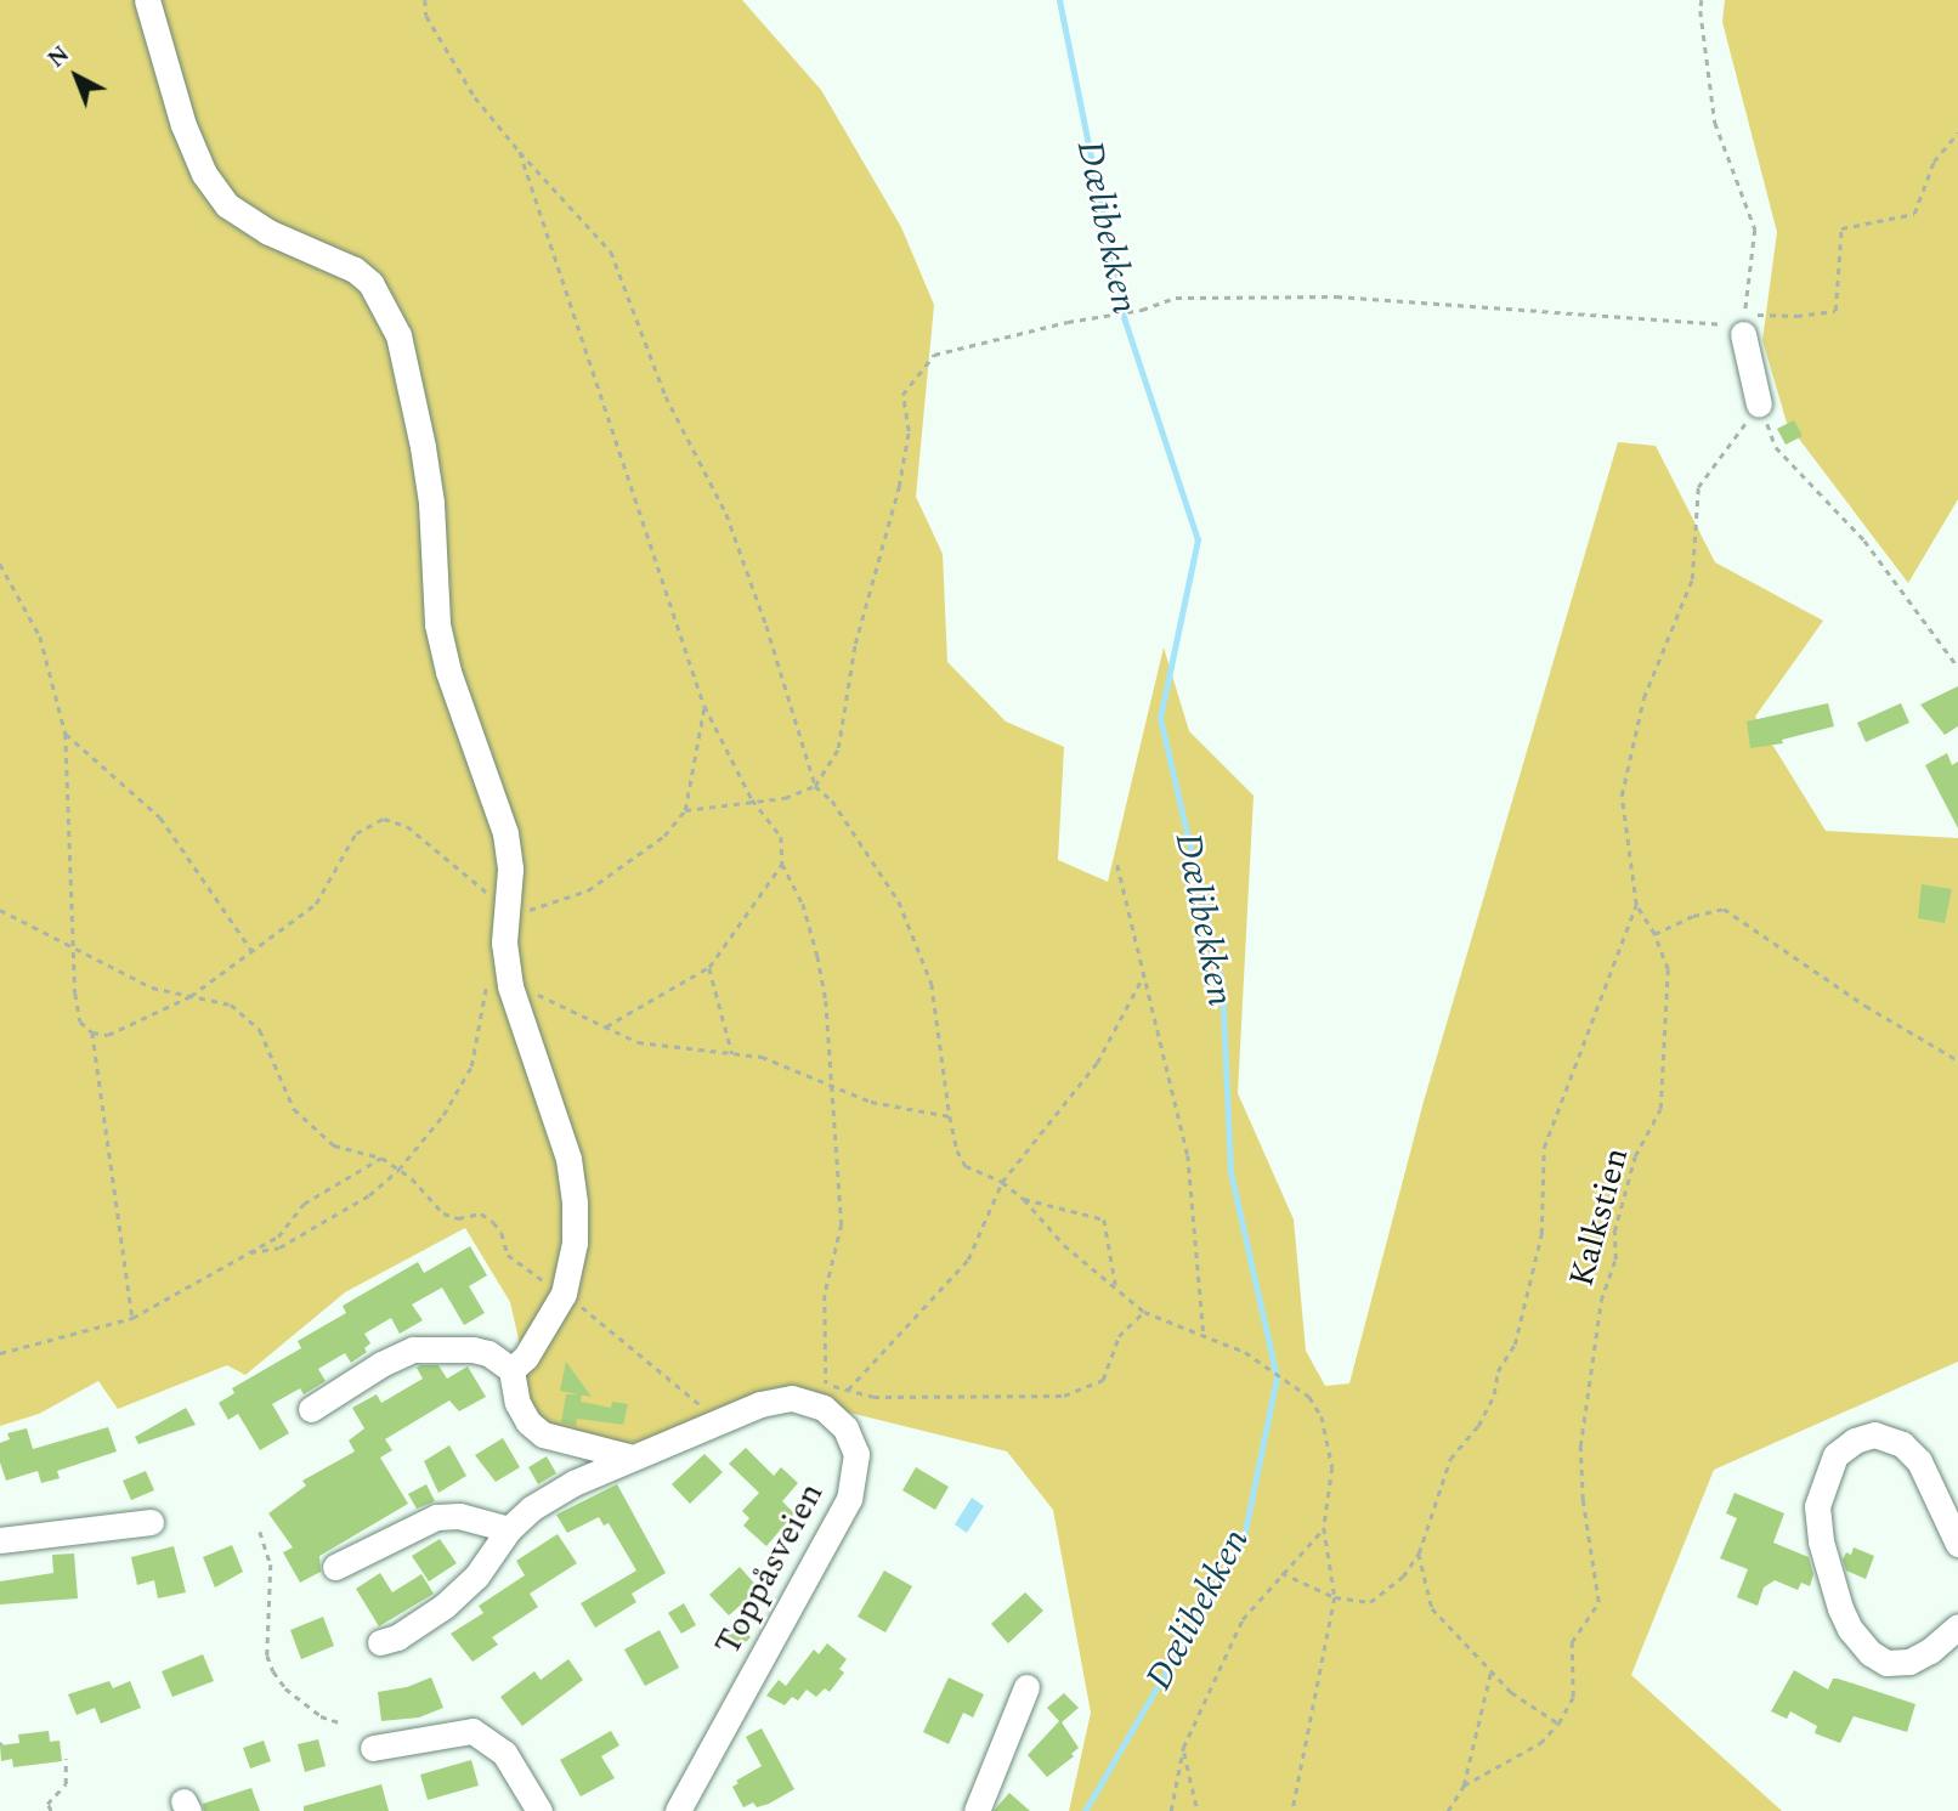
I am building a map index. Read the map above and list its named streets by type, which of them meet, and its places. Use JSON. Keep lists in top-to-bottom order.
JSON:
{
  "streets": {
    "street": ["Toppåsveien"],
    "path": ["Kalkstien"]
  },
  "water": ["Dælibekken"],
  "north": "top left"
}
